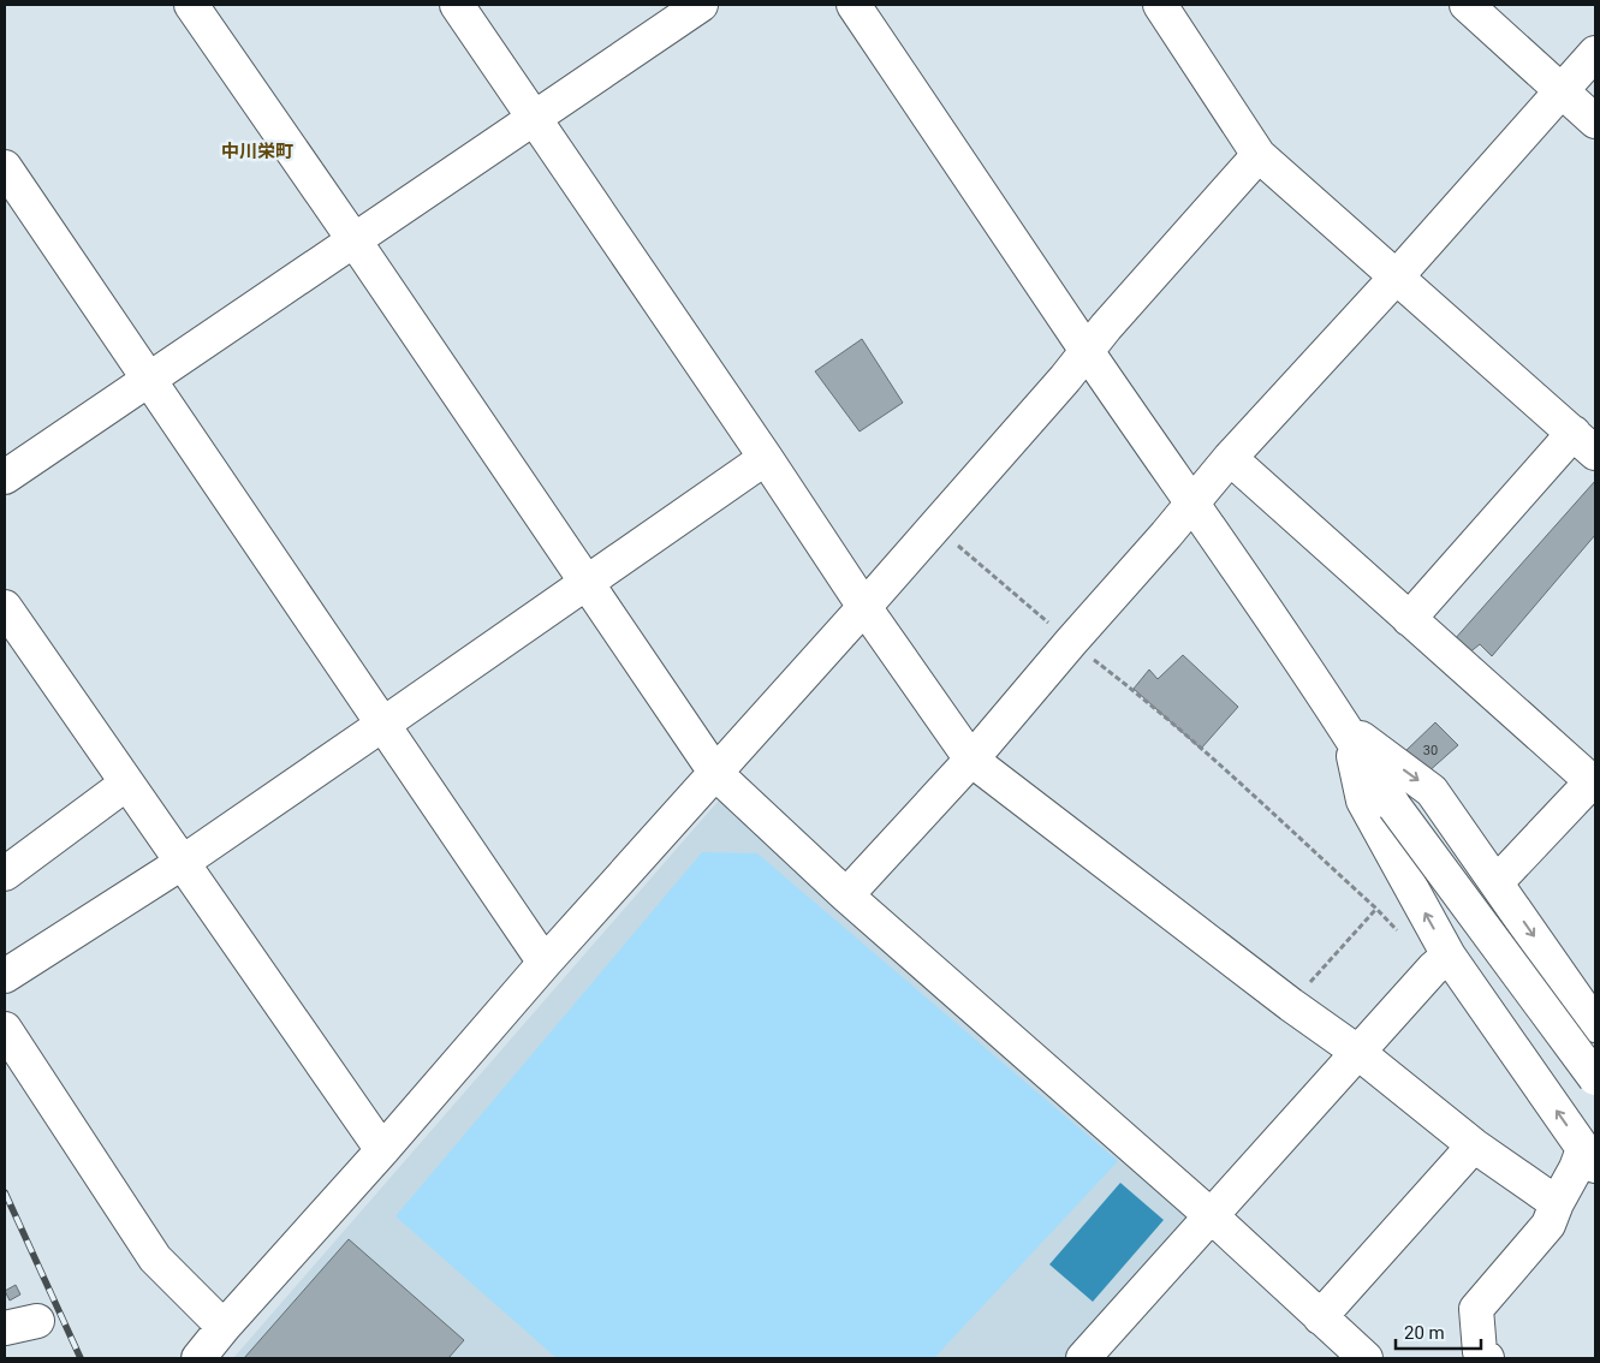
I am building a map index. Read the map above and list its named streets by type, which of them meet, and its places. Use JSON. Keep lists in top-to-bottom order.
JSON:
{
  "districts": ["中川栄町"],
  "house_numbers": ["30"],
  "scale_bar": "20 m"
}
